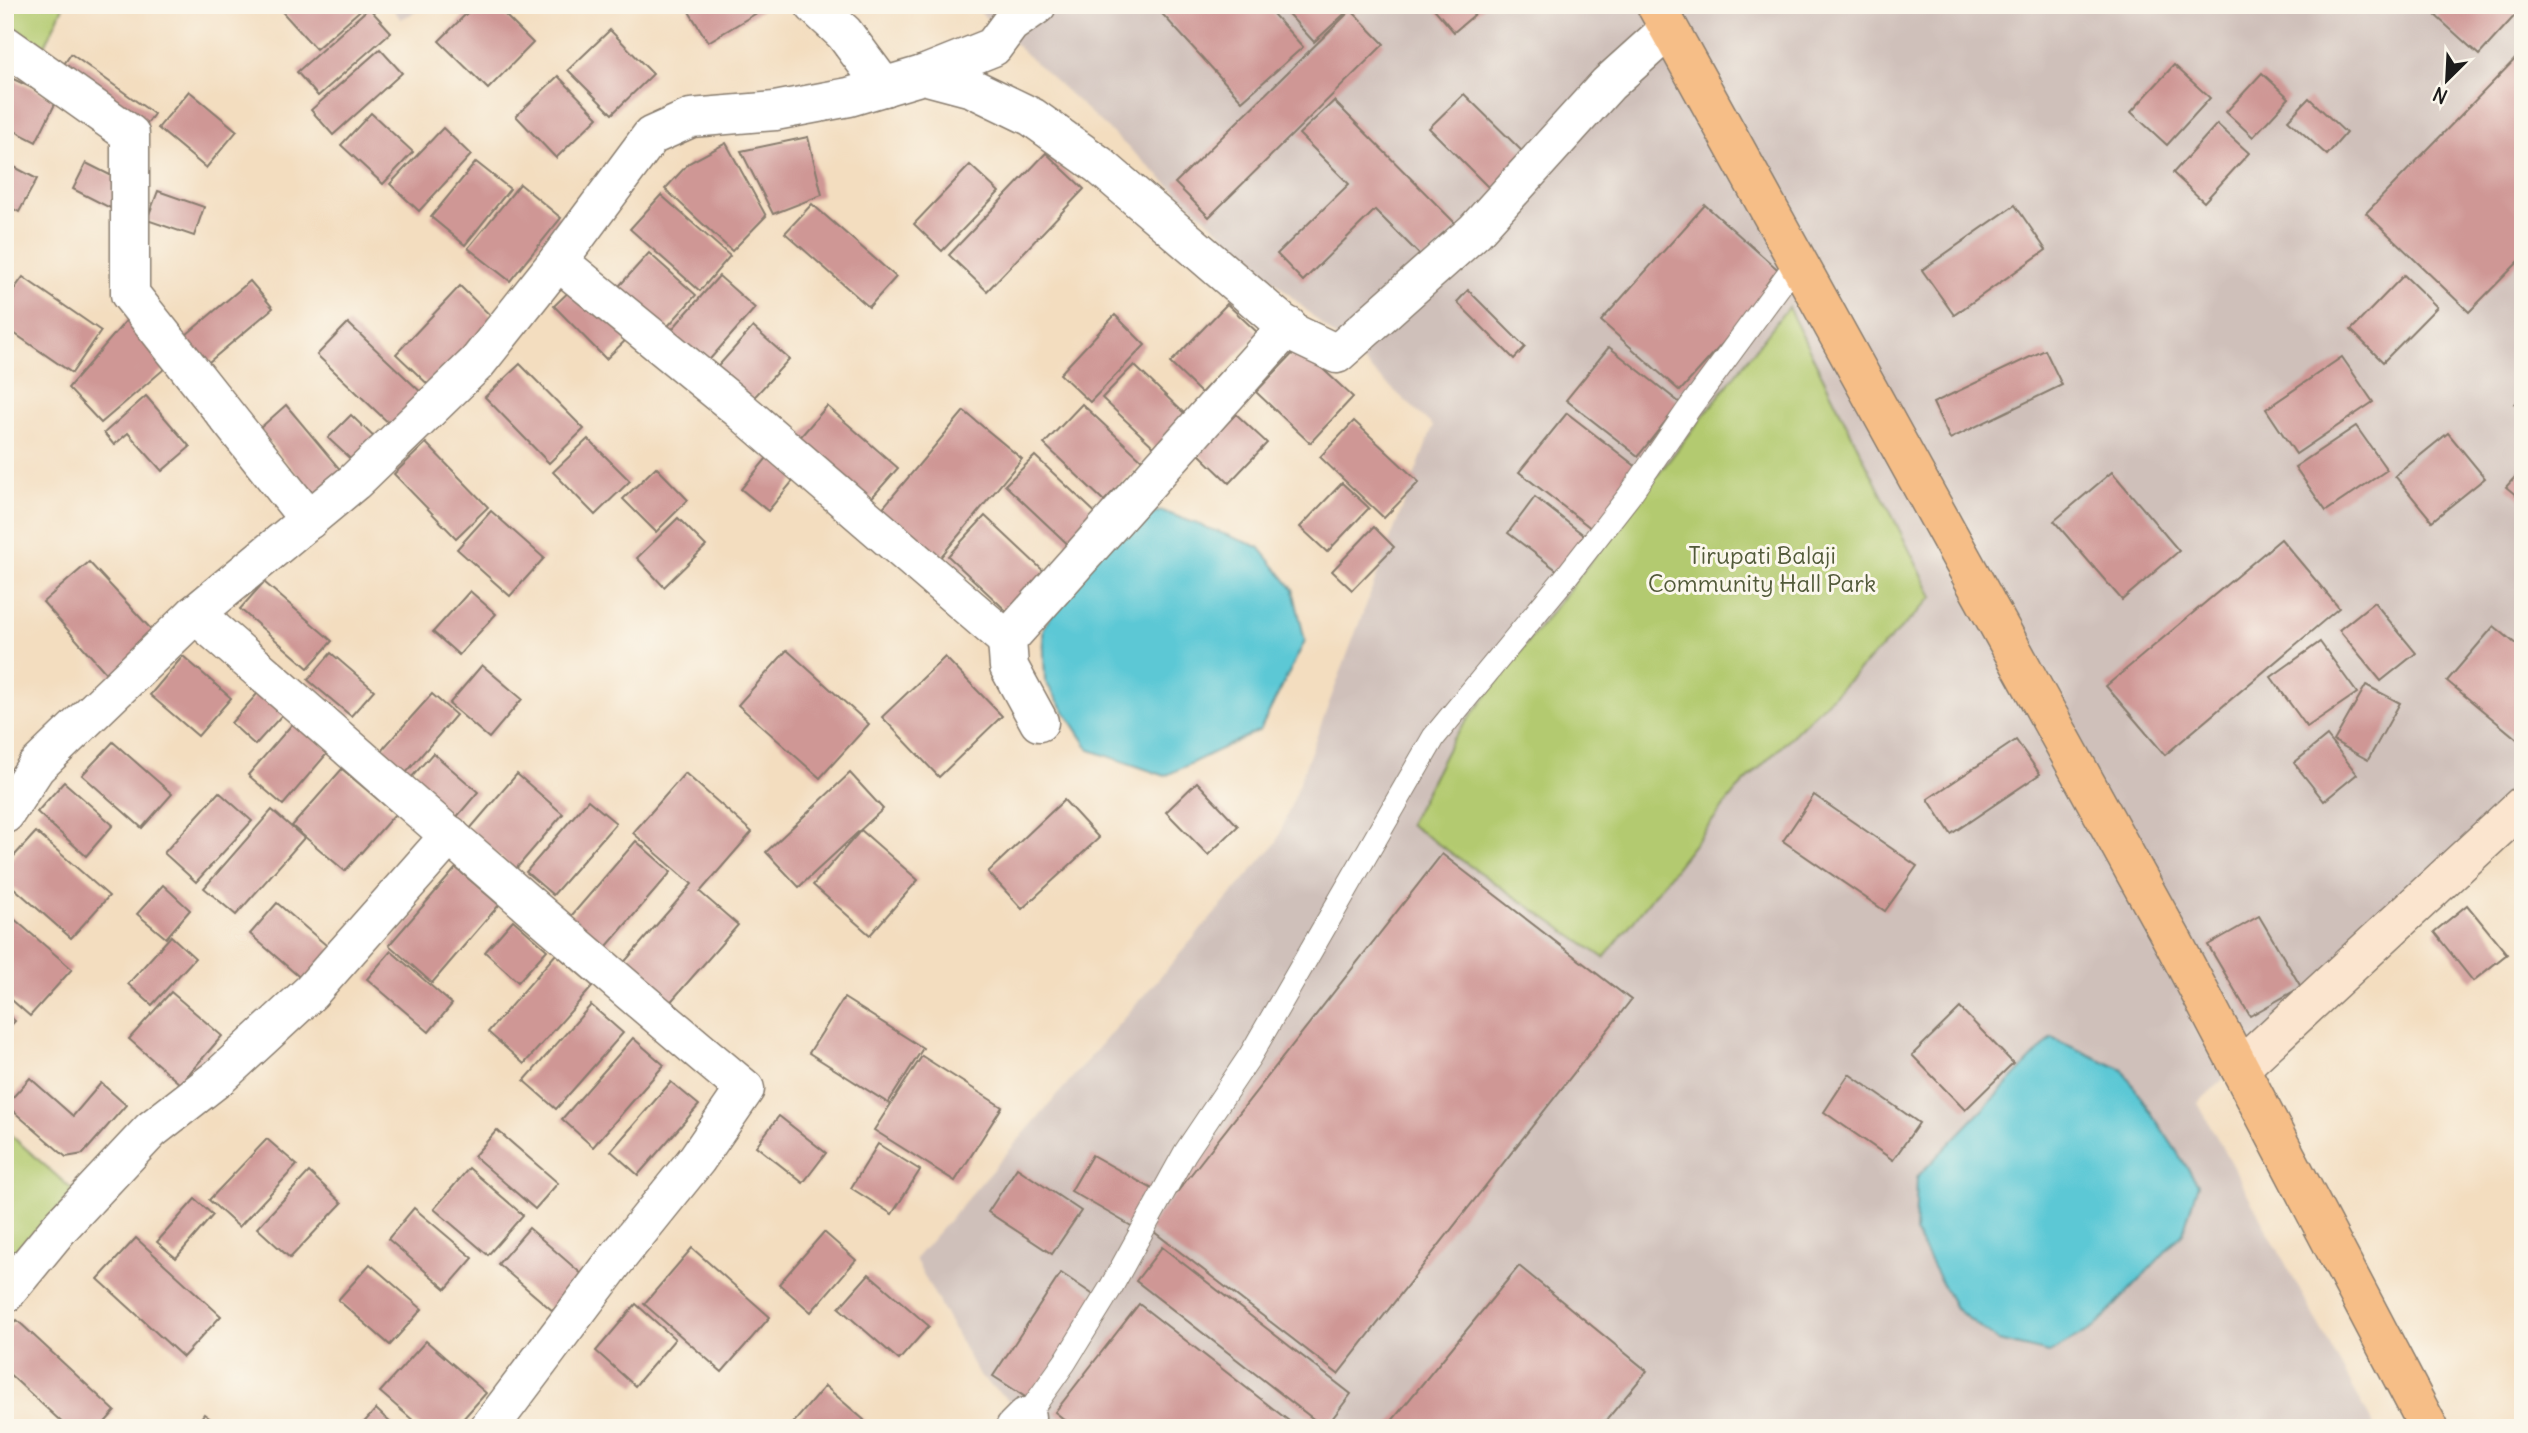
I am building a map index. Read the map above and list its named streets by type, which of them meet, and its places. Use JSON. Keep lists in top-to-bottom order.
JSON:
{
  "parks": ["Tirupati Balaji Community Hall Park"],
  "north": "bottom left"
}
